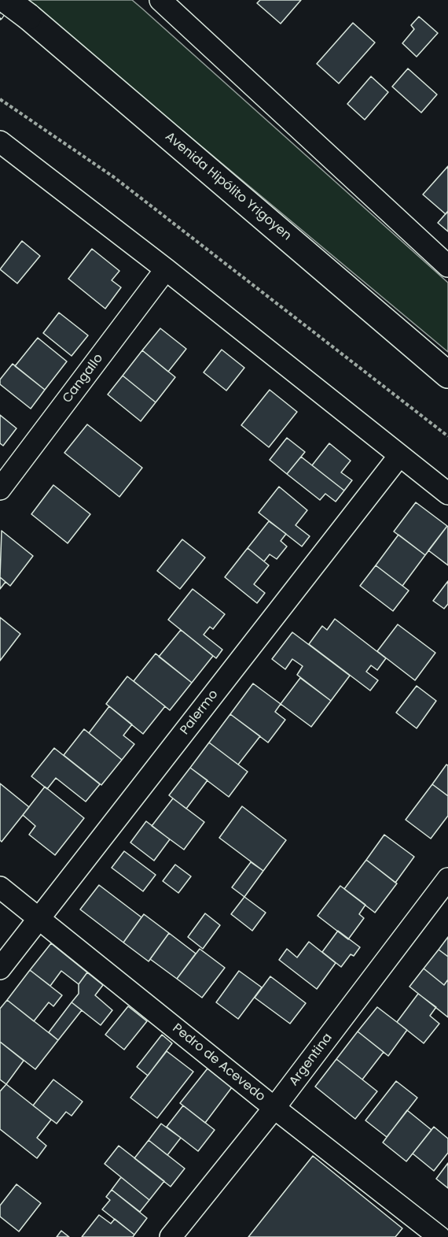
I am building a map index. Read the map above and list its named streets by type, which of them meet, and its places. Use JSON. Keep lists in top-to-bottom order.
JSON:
{
  "streets": {
    "main road": ["Avenida Hipólito Yrigoyen"],
    "street": [
      "Cangallo",
      "Palermo",
      "Argentina",
      "Pedro de Acevedo"
    ]
  },
  "crossings": [
    ["Palermo", "Pedro de Acevedo"],
    ["Argentina", "Pedro de Acevedo"]
  ]
}
